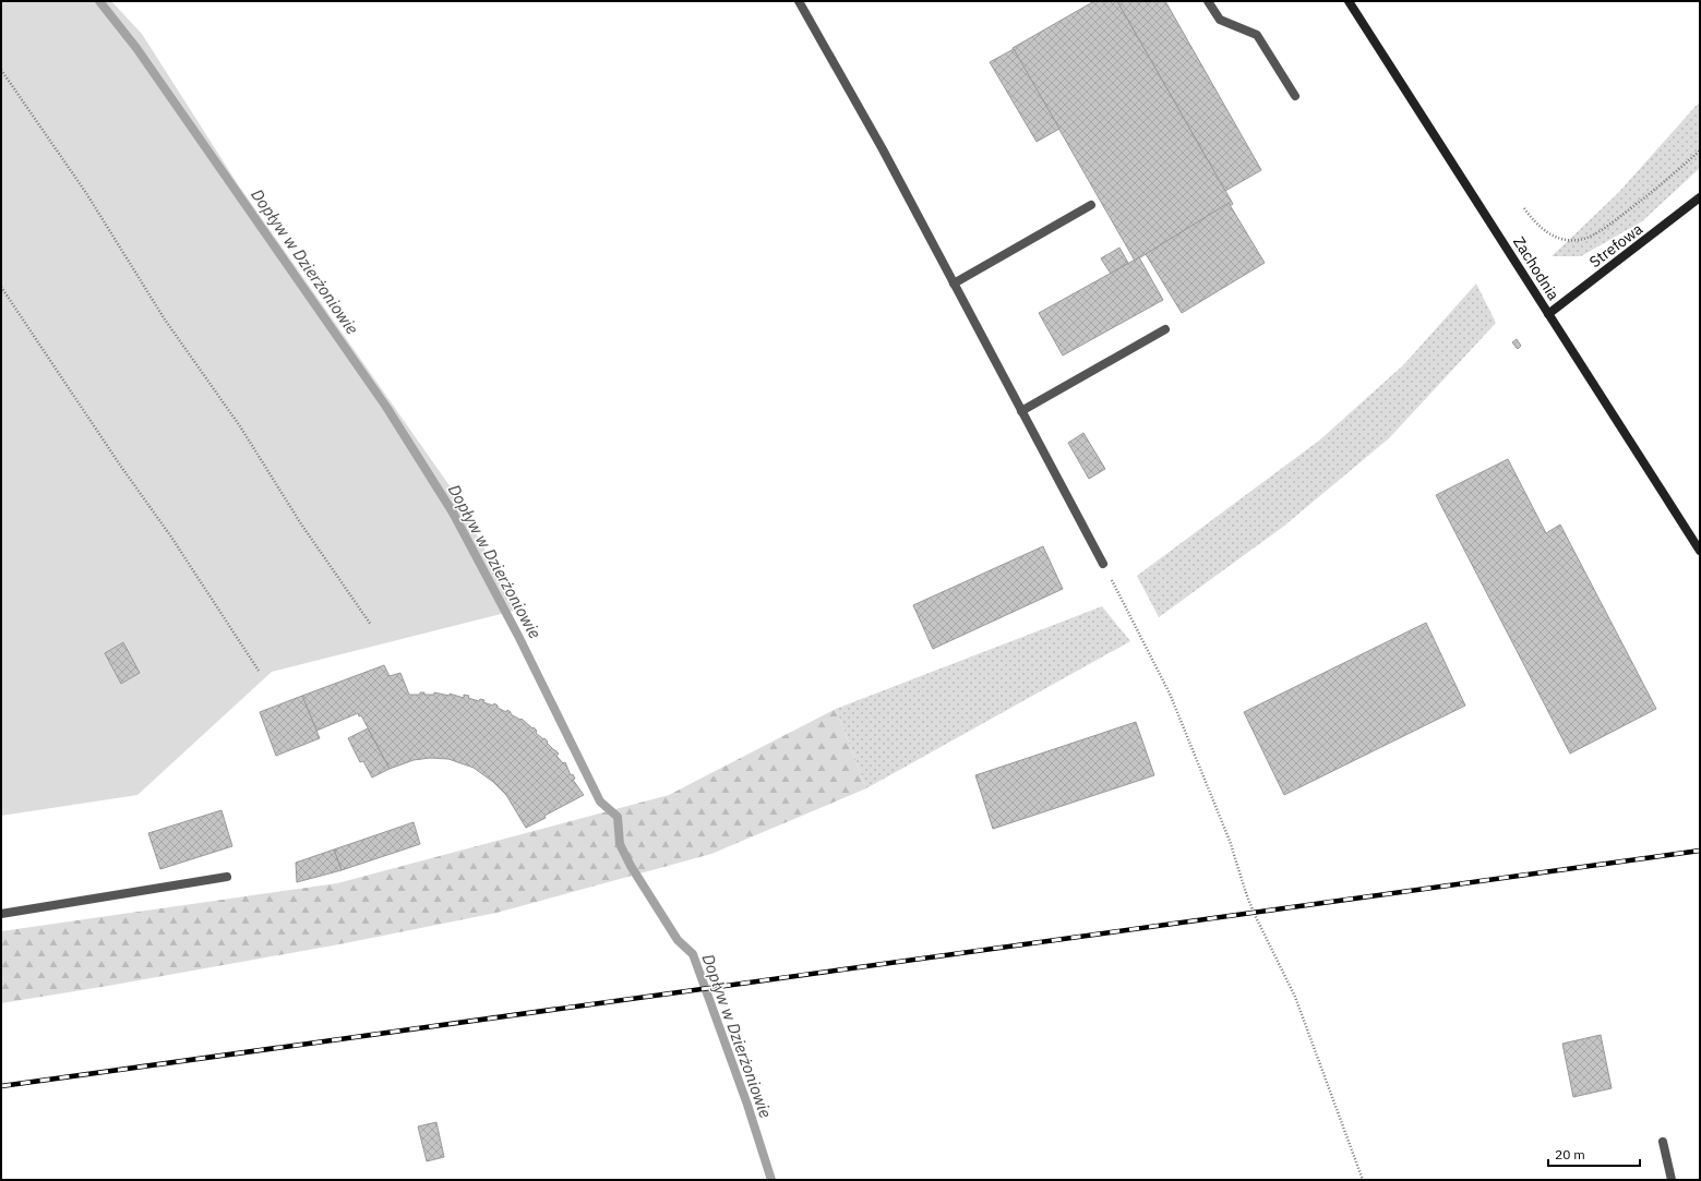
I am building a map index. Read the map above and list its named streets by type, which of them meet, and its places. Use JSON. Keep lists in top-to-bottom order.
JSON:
{
  "streets": {
    "street": ["Strefowa", "Zachodnia"]
  },
  "crossings": [
    ["Strefowa", "Zachodnia"]
  ],
  "water": ["Dopływ w Dzierżoniowie"],
  "scale_bar": "20 m"
}
